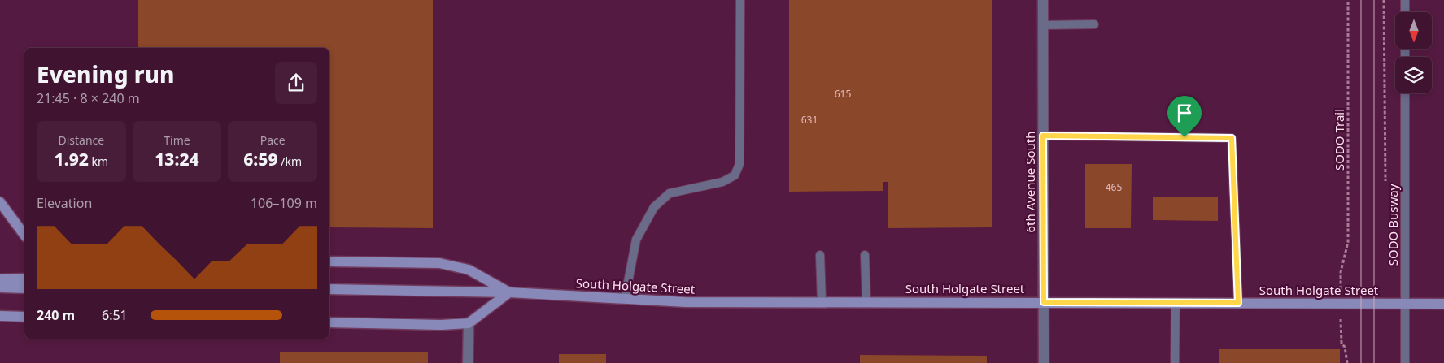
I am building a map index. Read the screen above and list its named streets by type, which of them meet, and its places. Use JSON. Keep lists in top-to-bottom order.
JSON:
{
  "streets": {
    "main road": ["South Holgate Street"],
    "street": ["6th Avenue South"],
    "lane": ["SODO Busway"],
    "path": ["SODO Trail"]
  },
  "crossings": [
    ["6th Avenue South", "South Holgate Street"],
    ["SODO Busway", "South Holgate Street"]
  ],
  "house_numbers": ["615", "631", "465"],
  "north": "bottom",
  "page": {
    "heading": ["Evening run", "21:45 · 8 × 240 m"],
    "stats": [
      ["Distance", "1.92 km"],
      ["Time", "13:24"],
      ["Pace", "6:59 /km"]
    ],
    "chart": ["Elevation", "106–109 m"],
    "list": [
      {
        "name": "240 m",
        "note": "6:51"
      }
    ]
  }
}
